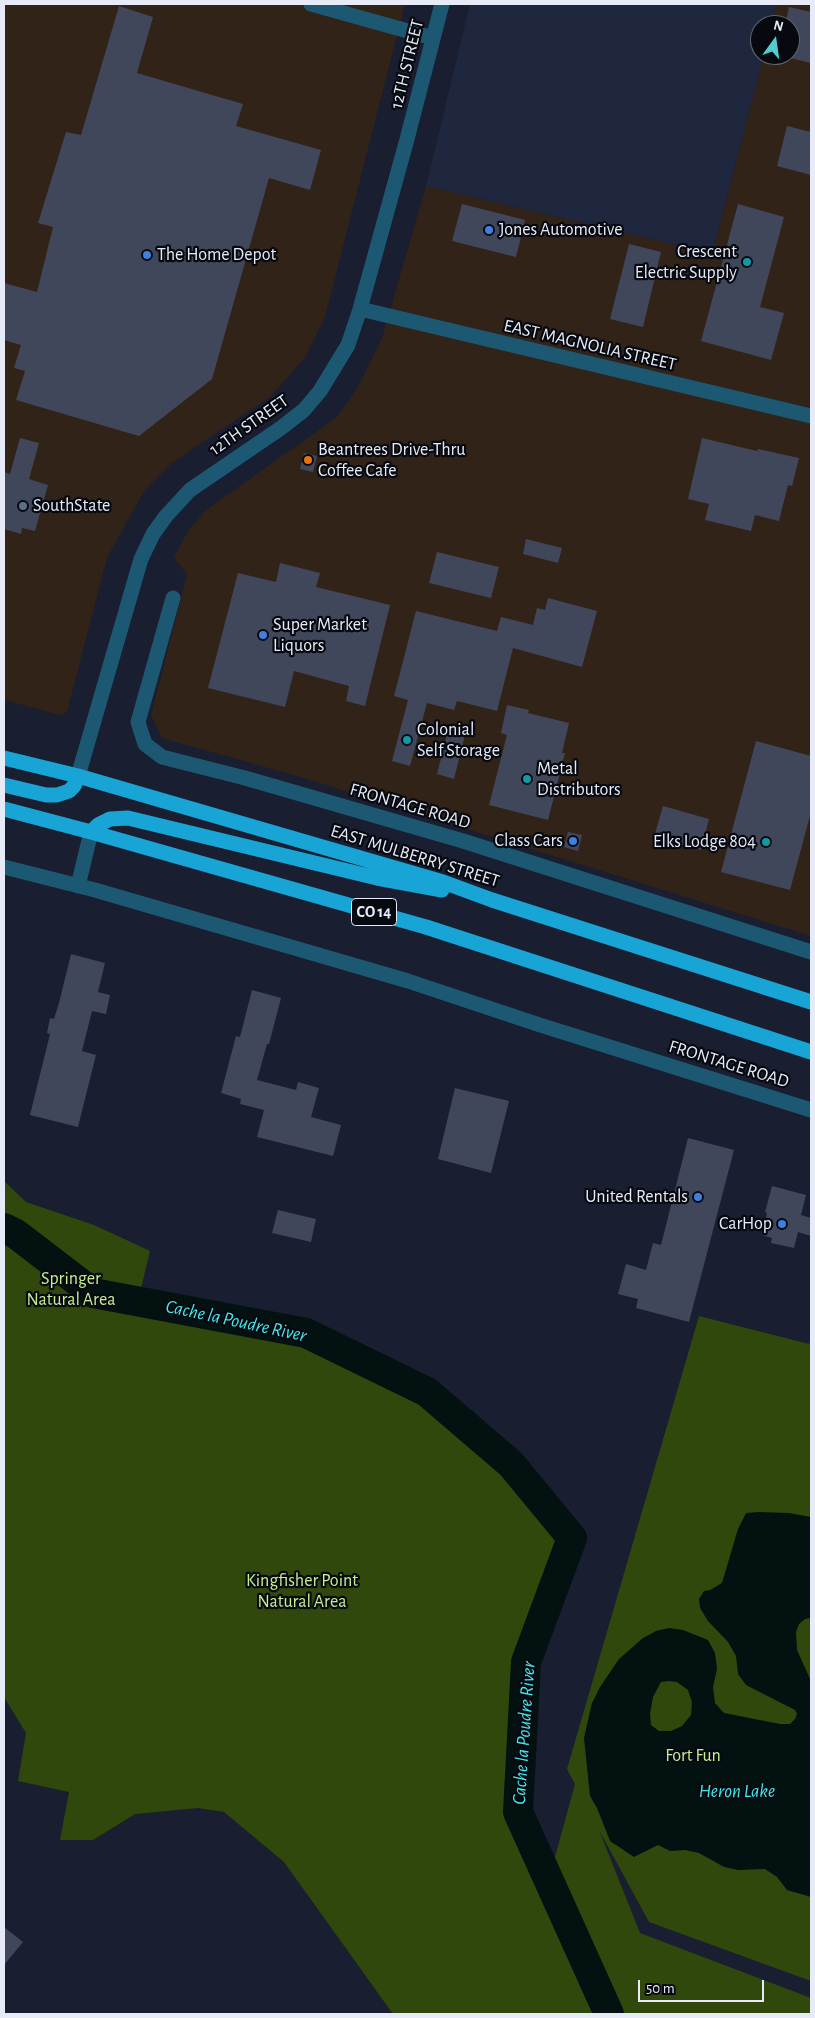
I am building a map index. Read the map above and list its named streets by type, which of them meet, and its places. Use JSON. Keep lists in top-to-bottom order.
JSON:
{
  "streets": {
    "highway": ["EAST MULBERRY STREET", "CO 14"],
    "street": ["12TH STREET", "EAST MAGNOLIA STREET", "FRONTAGE ROAD"]
  },
  "crossings": [
    ["12TH STREET", "EAST MAGNOLIA STREET"],
    ["12TH STREET", "EAST MULBERRY STREET"]
  ],
  "water": ["Cache la Poudre River", "Heron Lake"],
  "parks": ["Springer Natural Area", "Kingfisher Point Natural Area", "Fort Fun"],
  "places": [
    "Jones Automotive",
    "The Home Depot",
    "Crescent Electric Supply",
    "Beantrees Drive-Thru Coffee Cafe",
    "SouthState",
    "Super Market Liquors",
    "Colonial Self Storage",
    "Metal Distributors",
    "Class Cars",
    "Elks Lodge 804",
    "United Rentals",
    "CarHop"
  ],
  "scale_bar": "50 m",
  "north": "top"
}
